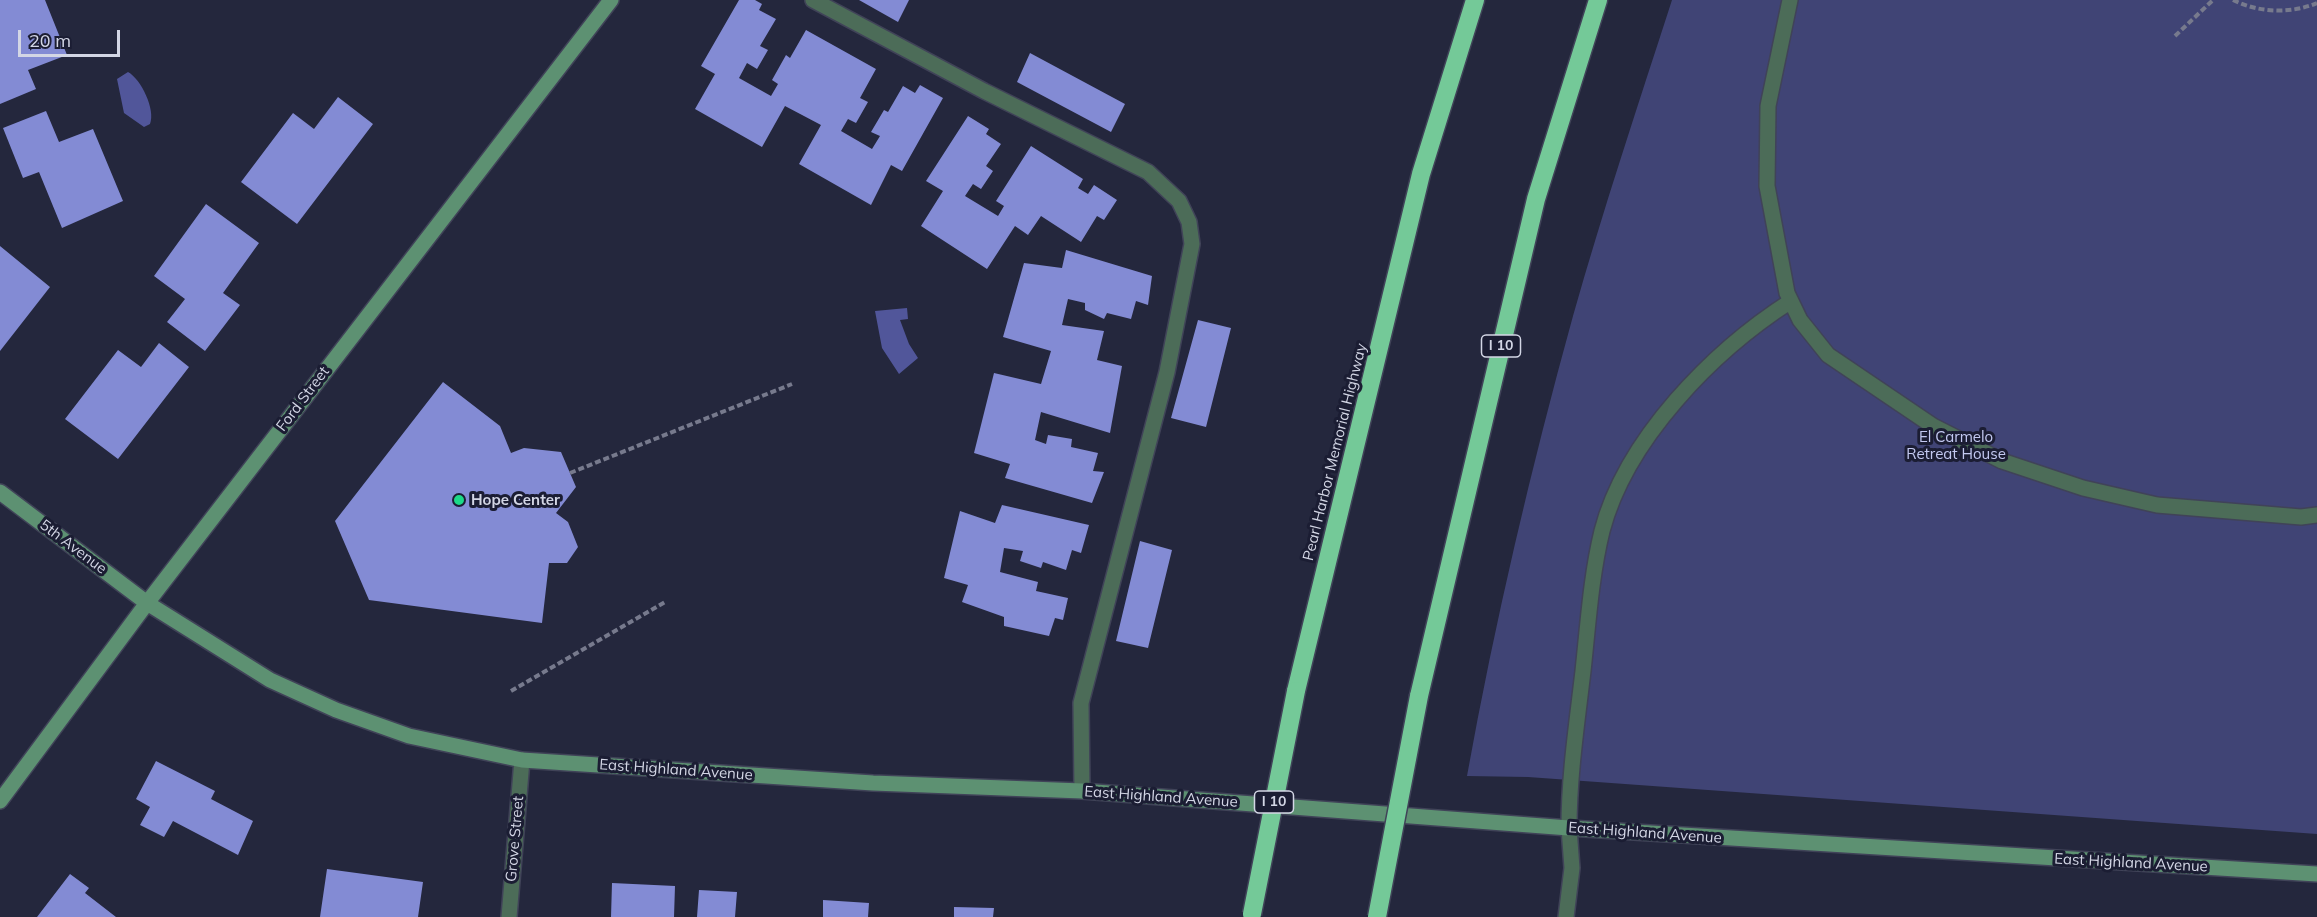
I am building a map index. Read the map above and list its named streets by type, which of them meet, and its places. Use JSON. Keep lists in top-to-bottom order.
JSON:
{
  "streets": {
    "highway": ["I 10", "Pearl Harbor Memorial Highway"],
    "main road": ["Ford Street", "5th Avenue", "East Highland Avenue"],
    "street": ["Grove Street"]
  },
  "crossings": [
    ["Ford Street", "5th Avenue"],
    ["Ford Street", "East Highland Avenue"],
    ["5th Avenue", "East Highland Avenue"],
    ["East Highland Avenue", "Grove Street"]
  ],
  "parks": ["El Carmelo Retreat House"],
  "places": ["Hope Center"],
  "scale_bar": "20 m"
}
